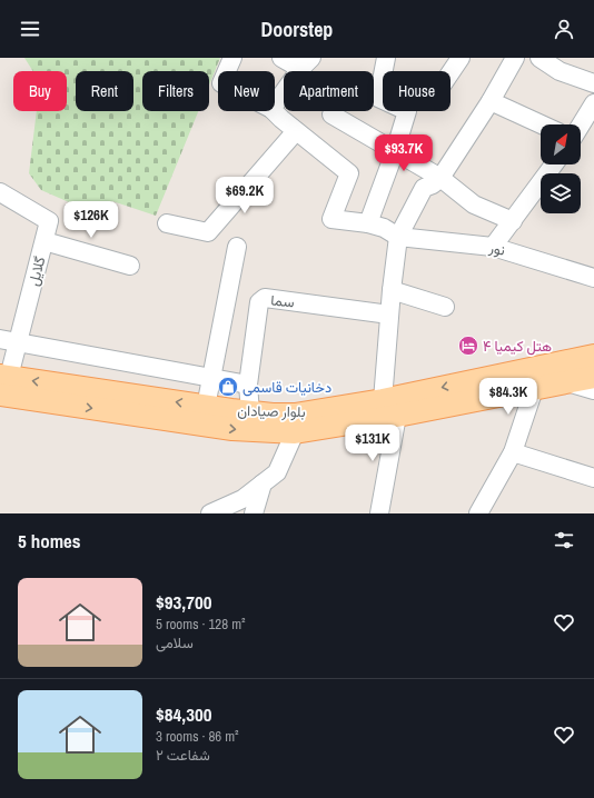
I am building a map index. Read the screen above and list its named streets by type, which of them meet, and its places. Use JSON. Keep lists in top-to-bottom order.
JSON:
{
  "streets": {
    "main road": ["بلوار صیادان"],
    "street": ["نور", "گلایل", "سما"]
  },
  "crossings": [
    ["گلایل", "بلوار صیادان"],
    ["سما", "بلوار صیادان"]
  ],
  "places": {
    "hotel": ["هتل کیمیا ۴"],
    "shop": ["دخانیات قاسمی"]
  },
  "north": "top right",
  "page": {
    "header": "Doorstep",
    "chip": [
      "Buy",
      "Rent",
      "Filters",
      "New",
      "Apartment",
      "House"
    ],
    "price": [
      "$93.7K",
      "$69.2K",
      "$126K",
      "$84.3K",
      "$131K"
    ],
    "heading": "5 homes",
    "list": [
      {
        "name": "$93,700",
        "note": "5 rooms · 128 m² · سلامی"
      },
      {
        "name": "$84,300",
        "note": "3 rooms · 86 m² · شفاعت ۲"
      }
    ]
  }
}
